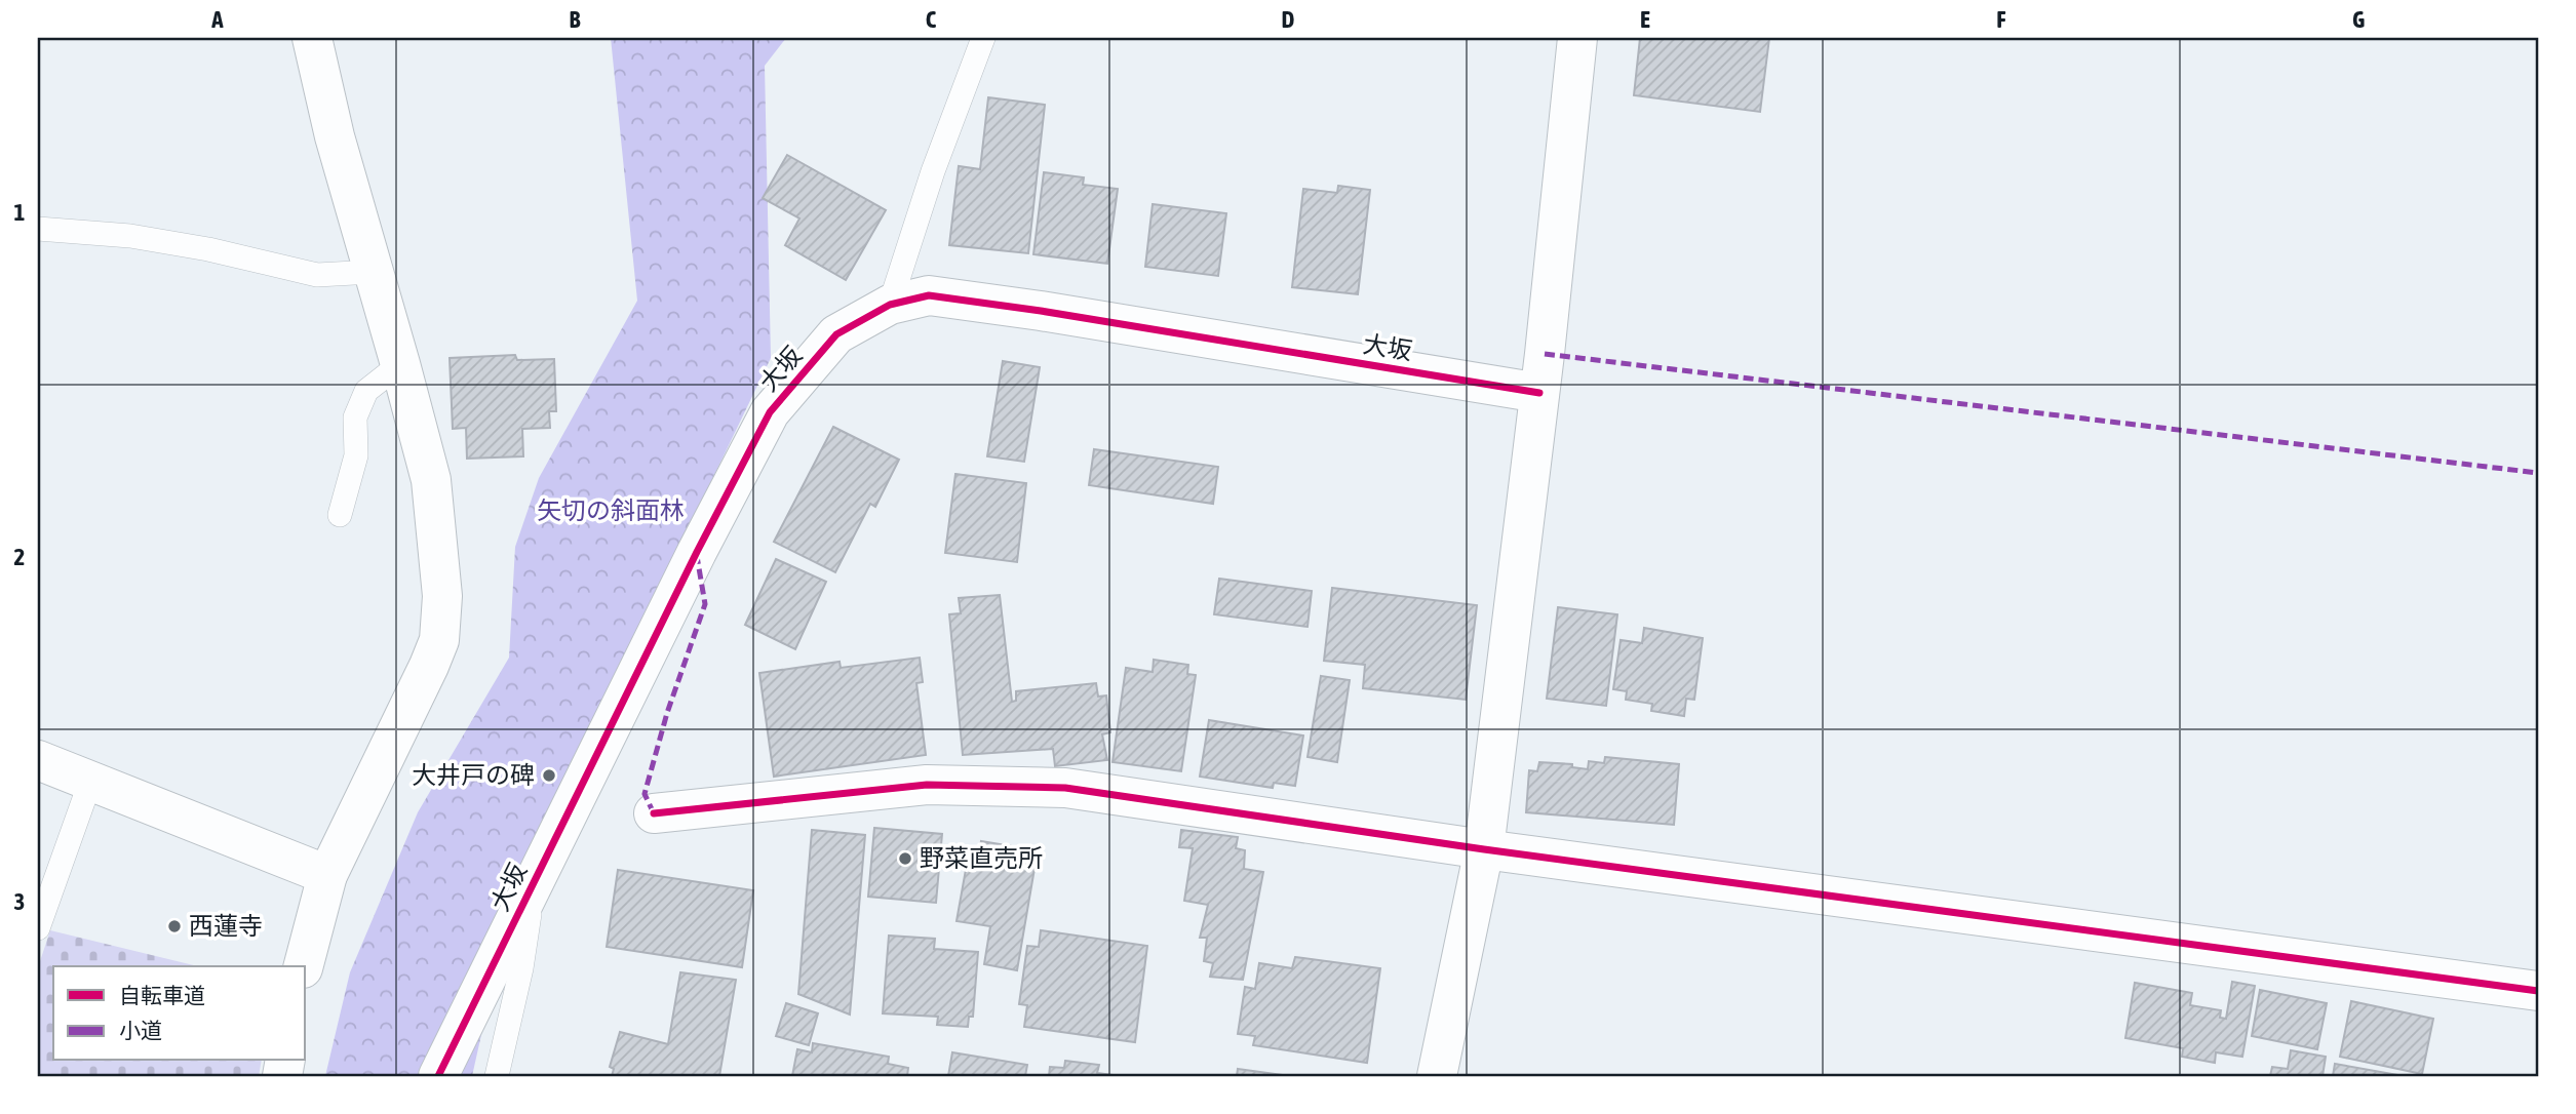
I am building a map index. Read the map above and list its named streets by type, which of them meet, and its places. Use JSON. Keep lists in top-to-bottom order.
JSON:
{
  "streets": {
    "street": ["大坂"]
  },
  "parks": ["矢切の斜面林"],
  "places": ["大井戸の碑", "野菜直売所", "西蓮寺"],
  "legend": ["自転車道", "小道"],
  "grid": {
    "columns": [
      "A",
      "B",
      "C",
      "D",
      "E",
      "F",
      "G"
    ],
    "rows": ["1", "2", "3"]
  }
}
